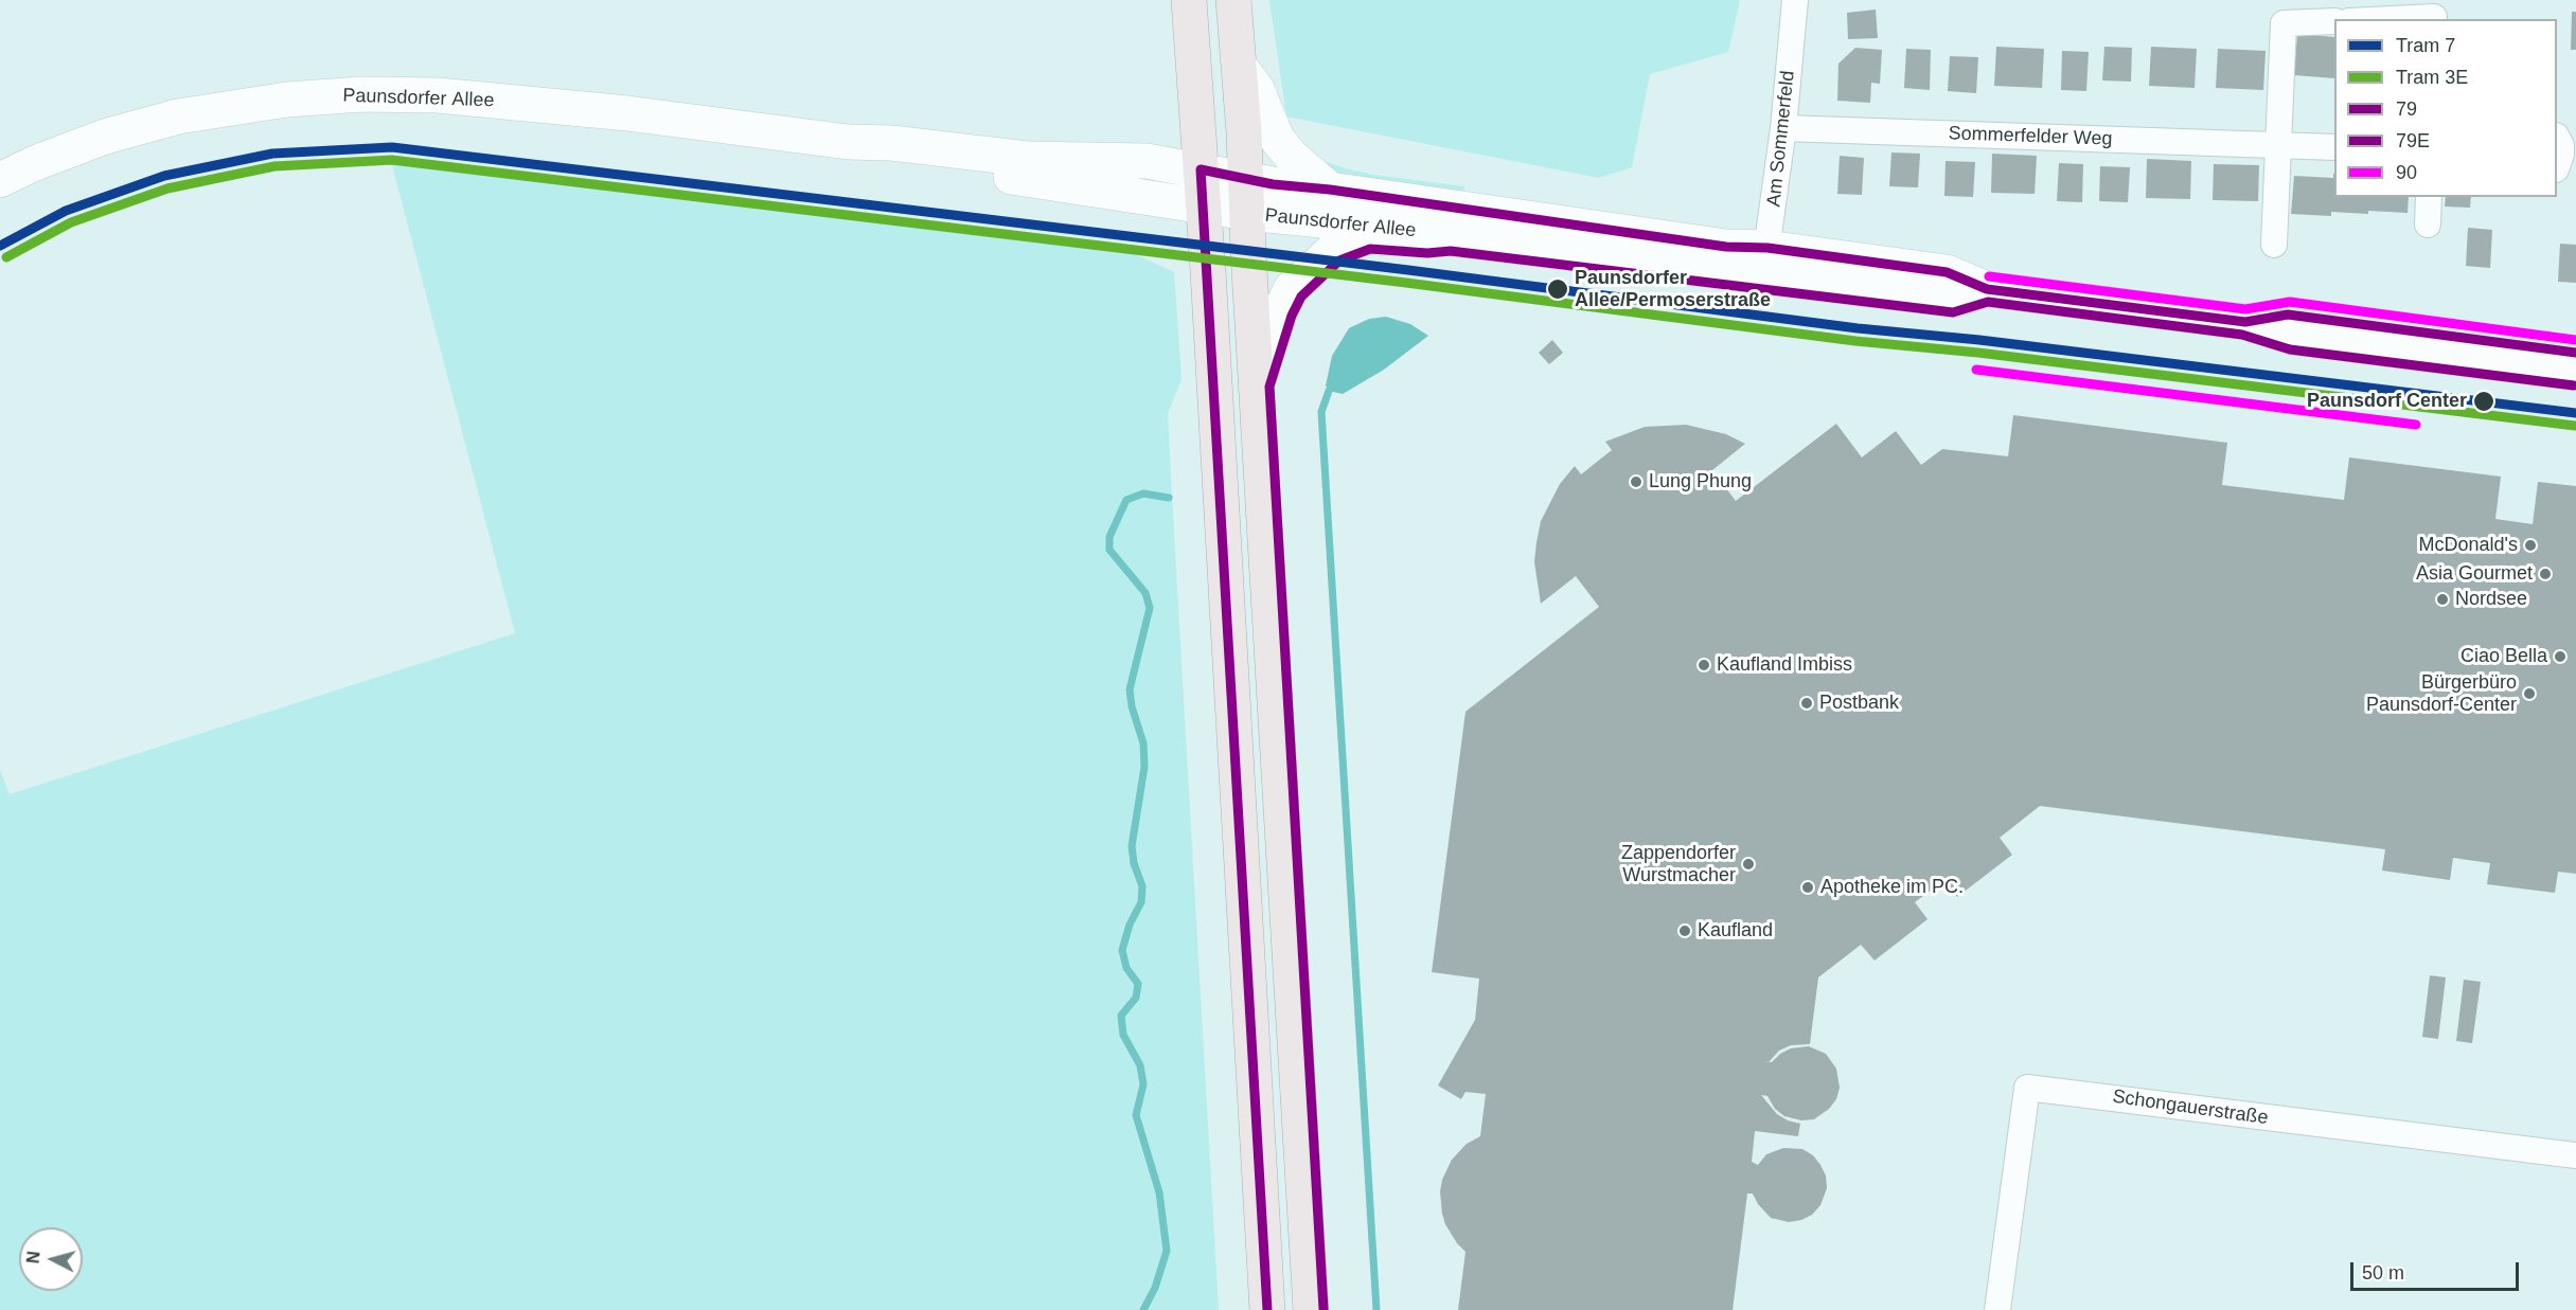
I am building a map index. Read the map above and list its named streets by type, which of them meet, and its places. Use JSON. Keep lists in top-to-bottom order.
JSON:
{
  "streets": {
    "main road": ["Paunsdorfer Allee"],
    "street": ["Sommerfelder Weg", "Am Sommerfeld", "Schongauerstraße"]
  },
  "crossings": [
    ["Paunsdorfer Allee", "Am Sommerfeld"],
    ["Sommerfelder Weg", "Am Sommerfeld"]
  ],
  "places": [
    "Paunsdorfer Allee/Permoserstraße",
    "Paunsdorf Center",
    "Lung Phung",
    "McDonald's",
    "Asia Gourmet",
    "Nordsee",
    "Ciao Bella",
    "Kaufland Imbiss",
    "Bürgerbüro Paunsdorf-Center",
    "Postbank",
    "Zappendorfer Wurstmacher",
    "Apotheke im PC.",
    "Kaufland"
  ],
  "lines": [
    "tram line 7",
    "tram line 3E",
    "transit line 79",
    "transit line 79E",
    "transit line 90"
  ],
  "legend": [
    "Tram 7",
    "Tram 3E",
    "79",
    "79E",
    "90"
  ],
  "scale_bar": "50 m",
  "north": "left"
}
